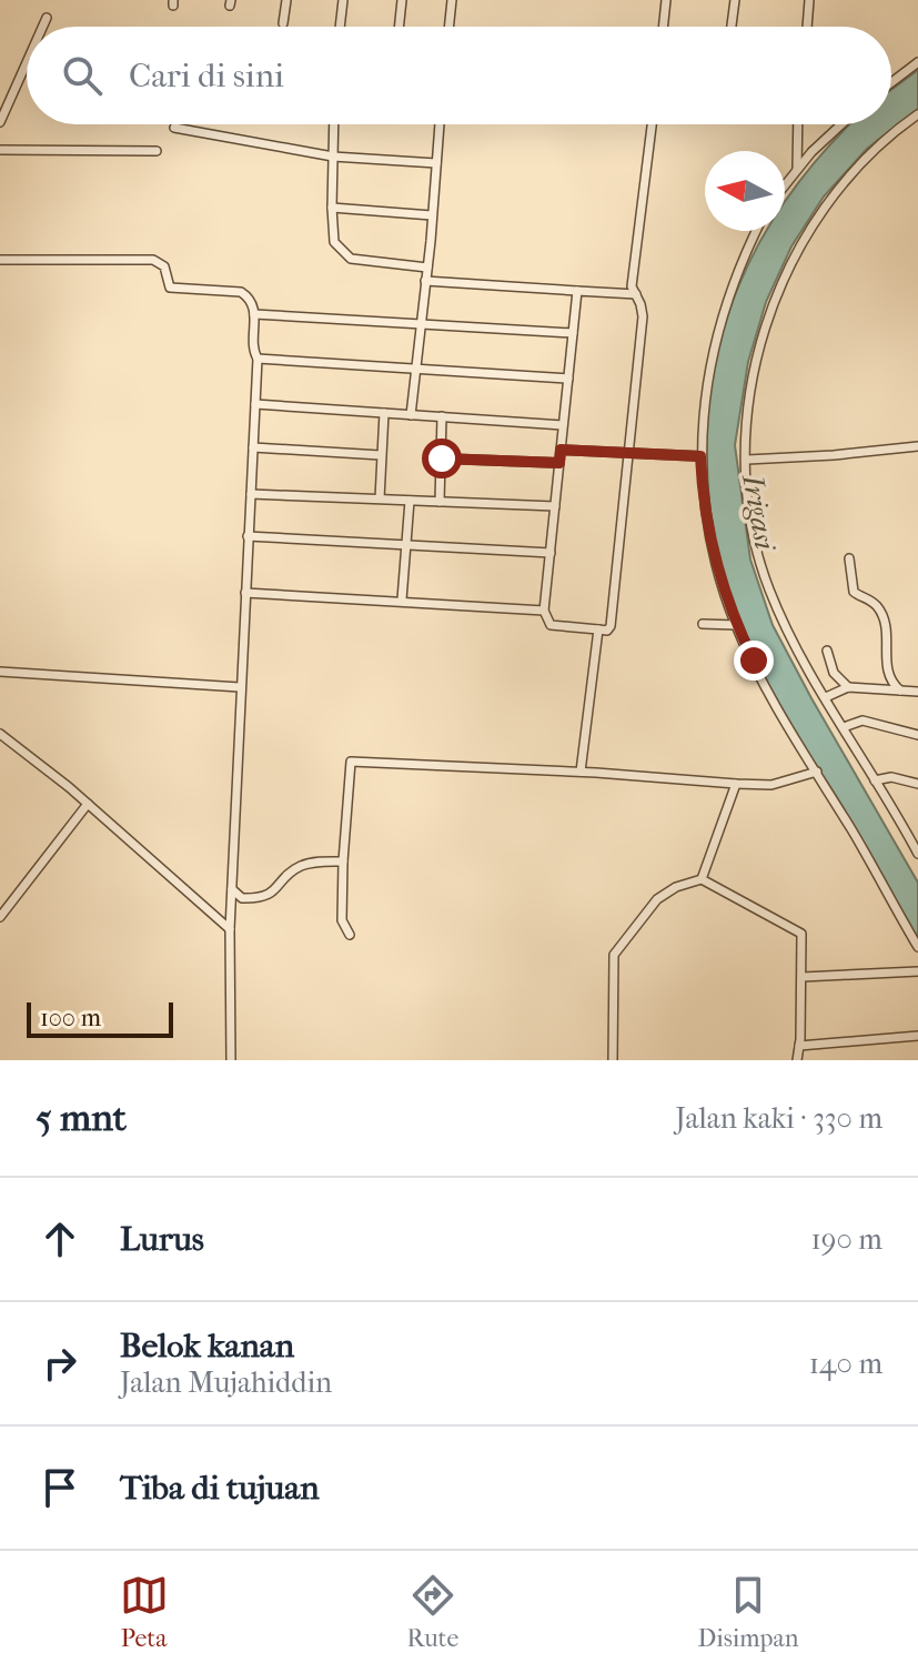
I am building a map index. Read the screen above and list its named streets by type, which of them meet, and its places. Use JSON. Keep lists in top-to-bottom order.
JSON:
{
  "water": ["Irigasi"],
  "scale_bar": "100 m",
  "north": "left",
  "page": {
    "search": "Cari di sini",
    "scale": "100 m",
    "heading": ["5 mnt", "Jalan kaki · 330 m"],
    "list": [
      ["Lurus", "190 m"],
      ["Belok kanan", "Jalan Mujahiddin", "140 m"],
      "Tiba di tujuan"
    ],
    "nav": ["Peta", "Rute", "Disimpan"]
  }
}
